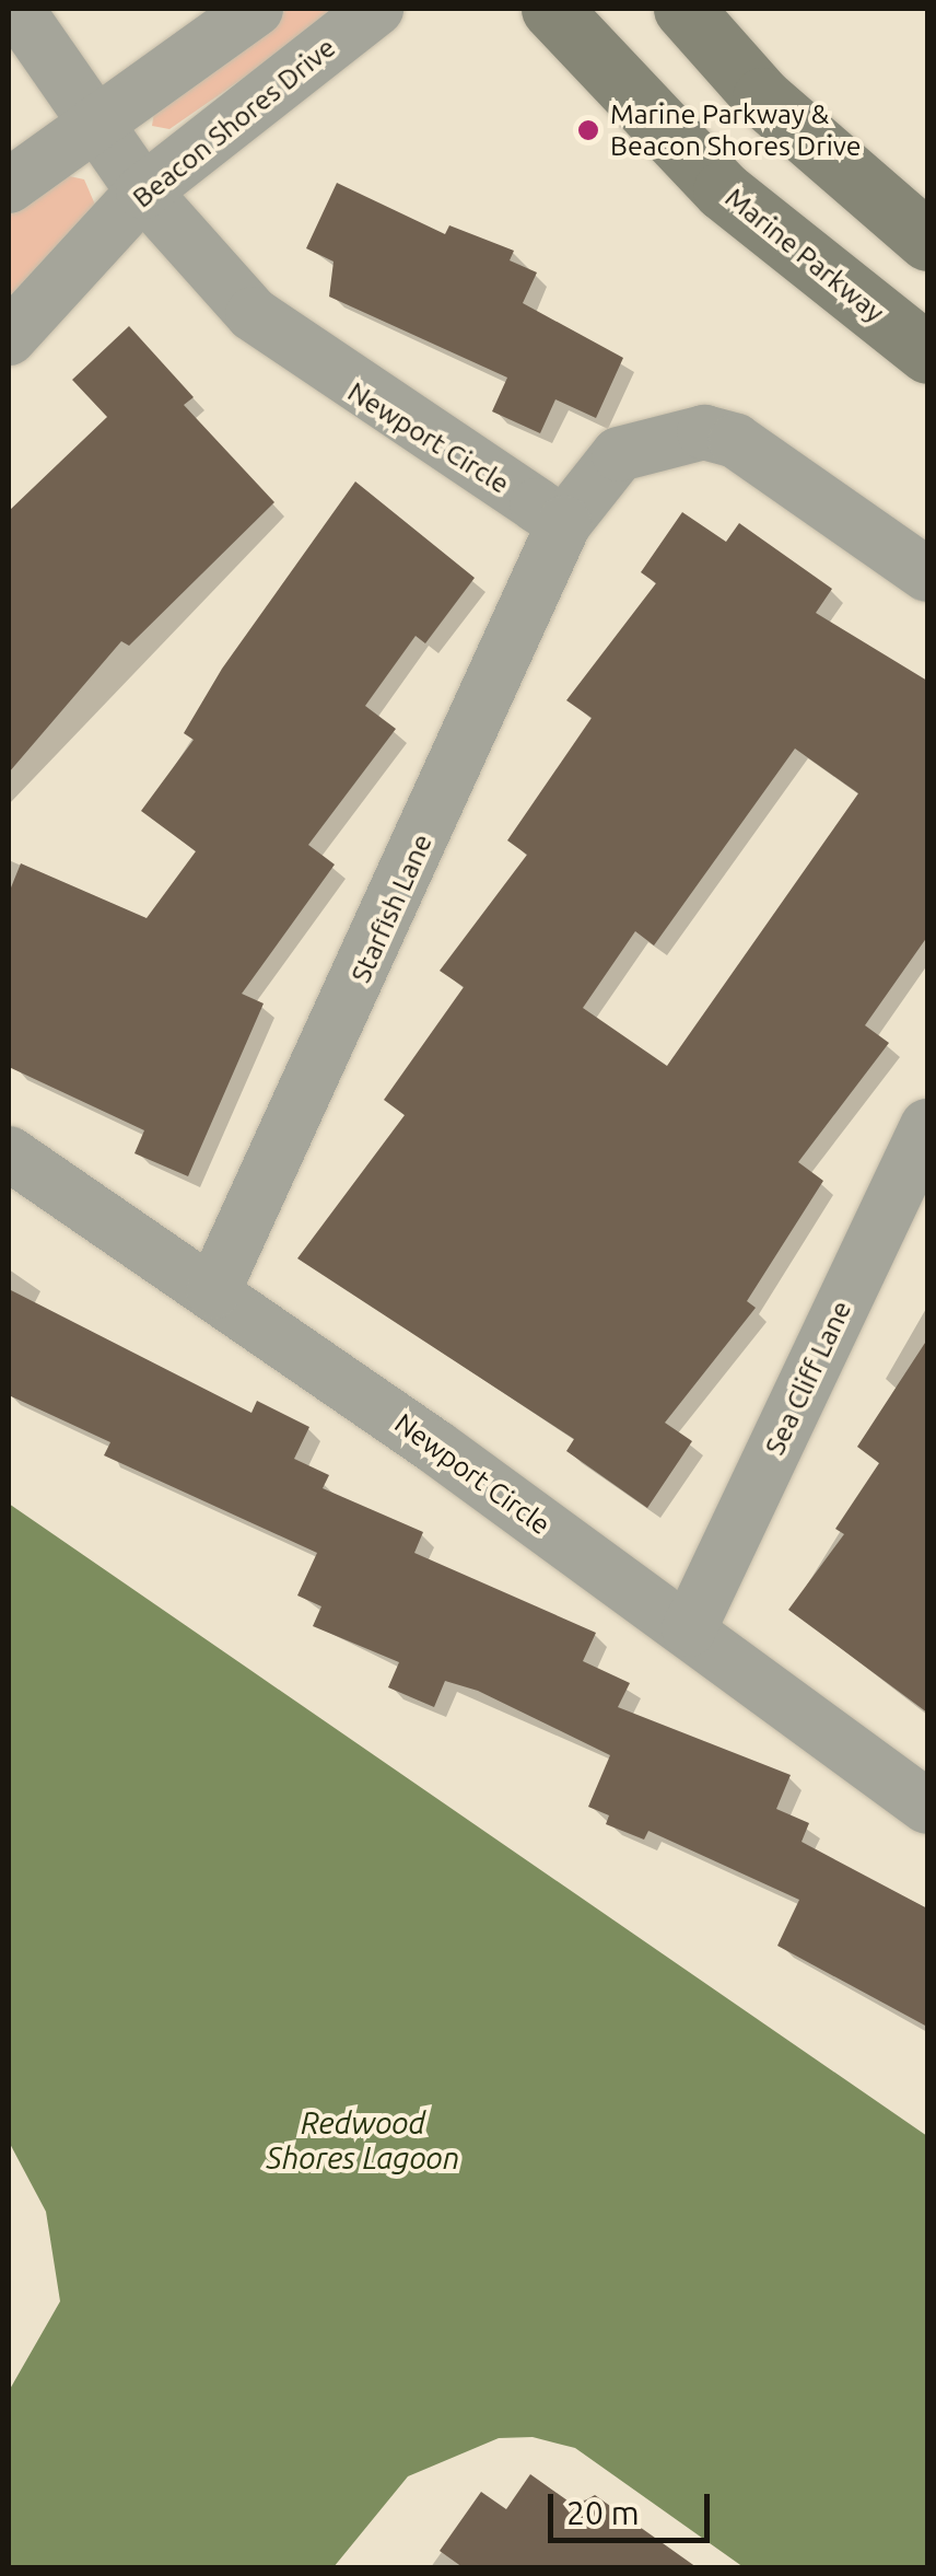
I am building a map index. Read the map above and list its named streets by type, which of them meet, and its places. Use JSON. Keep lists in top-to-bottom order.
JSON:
{
  "streets": {
    "main road": ["Marine Parkway"],
    "street": [
      "Beacon Shores Drive",
      "Newport Circle",
      "Starfish Lane",
      "Sea Cliff Lane"
    ]
  },
  "crossings": [
    ["Beacon Shores Drive", "Newport Circle"],
    ["Newport Circle", "Starfish Lane"],
    ["Newport Circle", "Sea Cliff Lane"]
  ],
  "water": ["Redwood Shores Lagoon"],
  "places": ["Marine Parkway & Beacon Shores Drive"],
  "scale_bar": "20 m"
}
